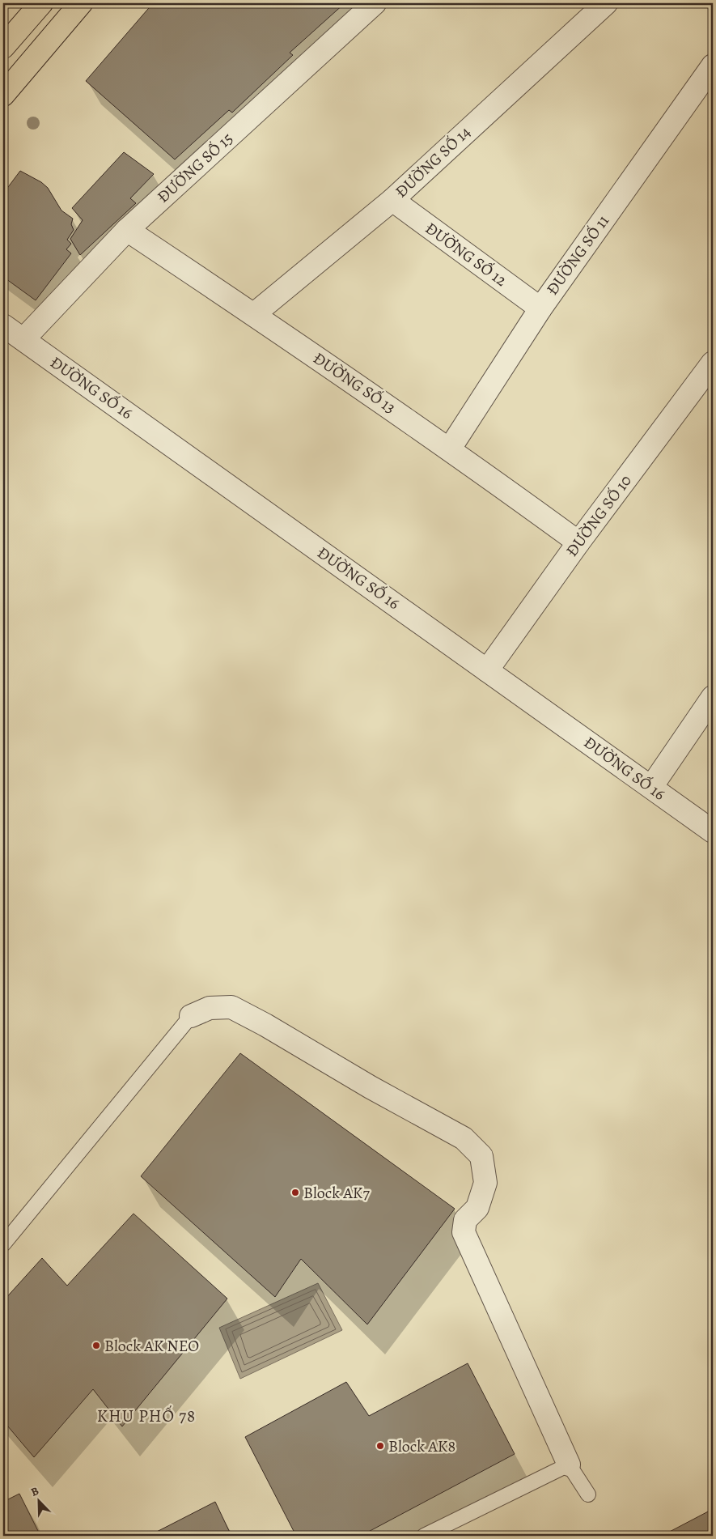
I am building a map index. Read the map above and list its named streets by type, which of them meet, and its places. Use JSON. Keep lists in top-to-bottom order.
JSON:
{
  "streets": {
    "street": [
      "ĐƯỜNG SỐ 14",
      "ĐƯỜNG SỐ 15",
      "ĐƯỜNG SỐ 12",
      "ĐƯỜNG SỐ 11",
      "ĐƯỜNG SỐ 13",
      "ĐƯỜNG SỐ 16",
      "ĐƯỜNG SỐ 10"
    ]
  },
  "crossings": [
    ["ĐƯỜNG SỐ 14", "ĐƯỜNG SỐ 12"],
    ["ĐƯỜNG SỐ 14", "ĐƯỜNG SỐ 13"],
    ["ĐƯỜNG SỐ 15", "ĐƯỜNG SỐ 13"],
    ["ĐƯỜNG SỐ 15", "ĐƯỜNG SỐ 16"],
    ["ĐƯỜNG SỐ 12", "ĐƯỜNG SỐ 11"],
    ["ĐƯỜNG SỐ 11", "ĐƯỜNG SỐ 13"],
    ["ĐƯỜNG SỐ 13", "ĐƯỜNG SỐ 10"],
    ["ĐƯỜNG SỐ 16", "ĐƯỜNG SỐ 10"]
  ],
  "districts": ["KHU PHỐ 78"],
  "places": ["Block AK7", "Block AK NEO", "Block AK8"],
  "north": "top left"
}
